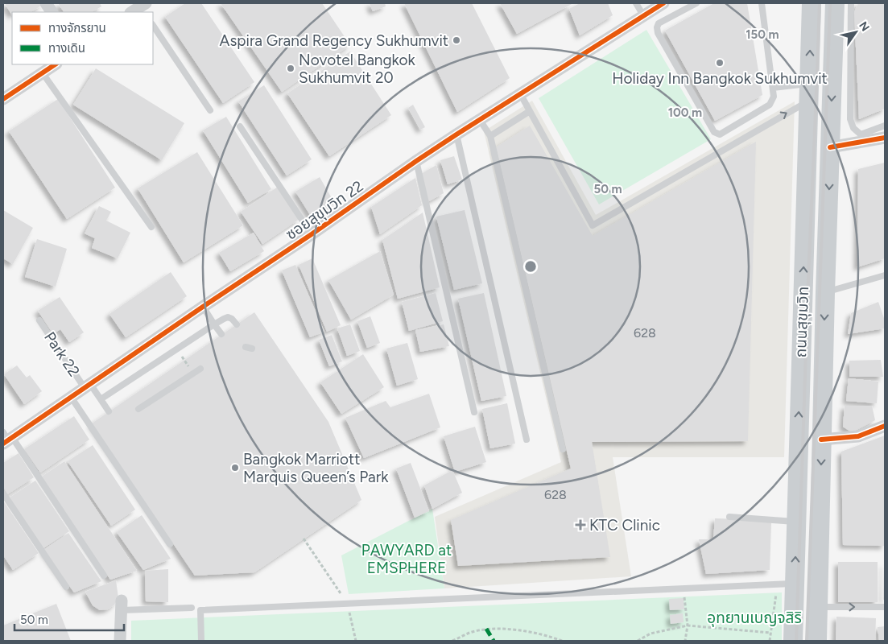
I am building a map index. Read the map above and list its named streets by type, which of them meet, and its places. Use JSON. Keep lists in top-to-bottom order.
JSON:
{
  "streets": {
    "main road": ["ถนนสุขุมวิท"],
    "street": ["ซอยสุขุมวิท 22"],
    "lane": ["Park 22"]
  },
  "crossings": [
    ["ซอยสุขุมวิท 22", "Park 22"]
  ],
  "parks": ["PAWYARD at EMSPHERE", "อุทยานเบญจสิริ"],
  "places": {
    "other": [
      "Aspira Grand Regency Sukhumvit",
      "Holiday Inn Bangkok Sukhumvit",
      "Novotel Bangkok Sukhumvit 20",
      "Bangkok Marriott Marquis Queen’s Park"
    ],
    "health": ["KTC Clinic"]
  },
  "house_numbers": ["628", "628"],
  "legend": ["ทางจักรยาน", "ทางเดิน"],
  "scale_bar": "50 m",
  "north": "top right",
  "rings": ["150 m", "100 m", "50 m"]
}
